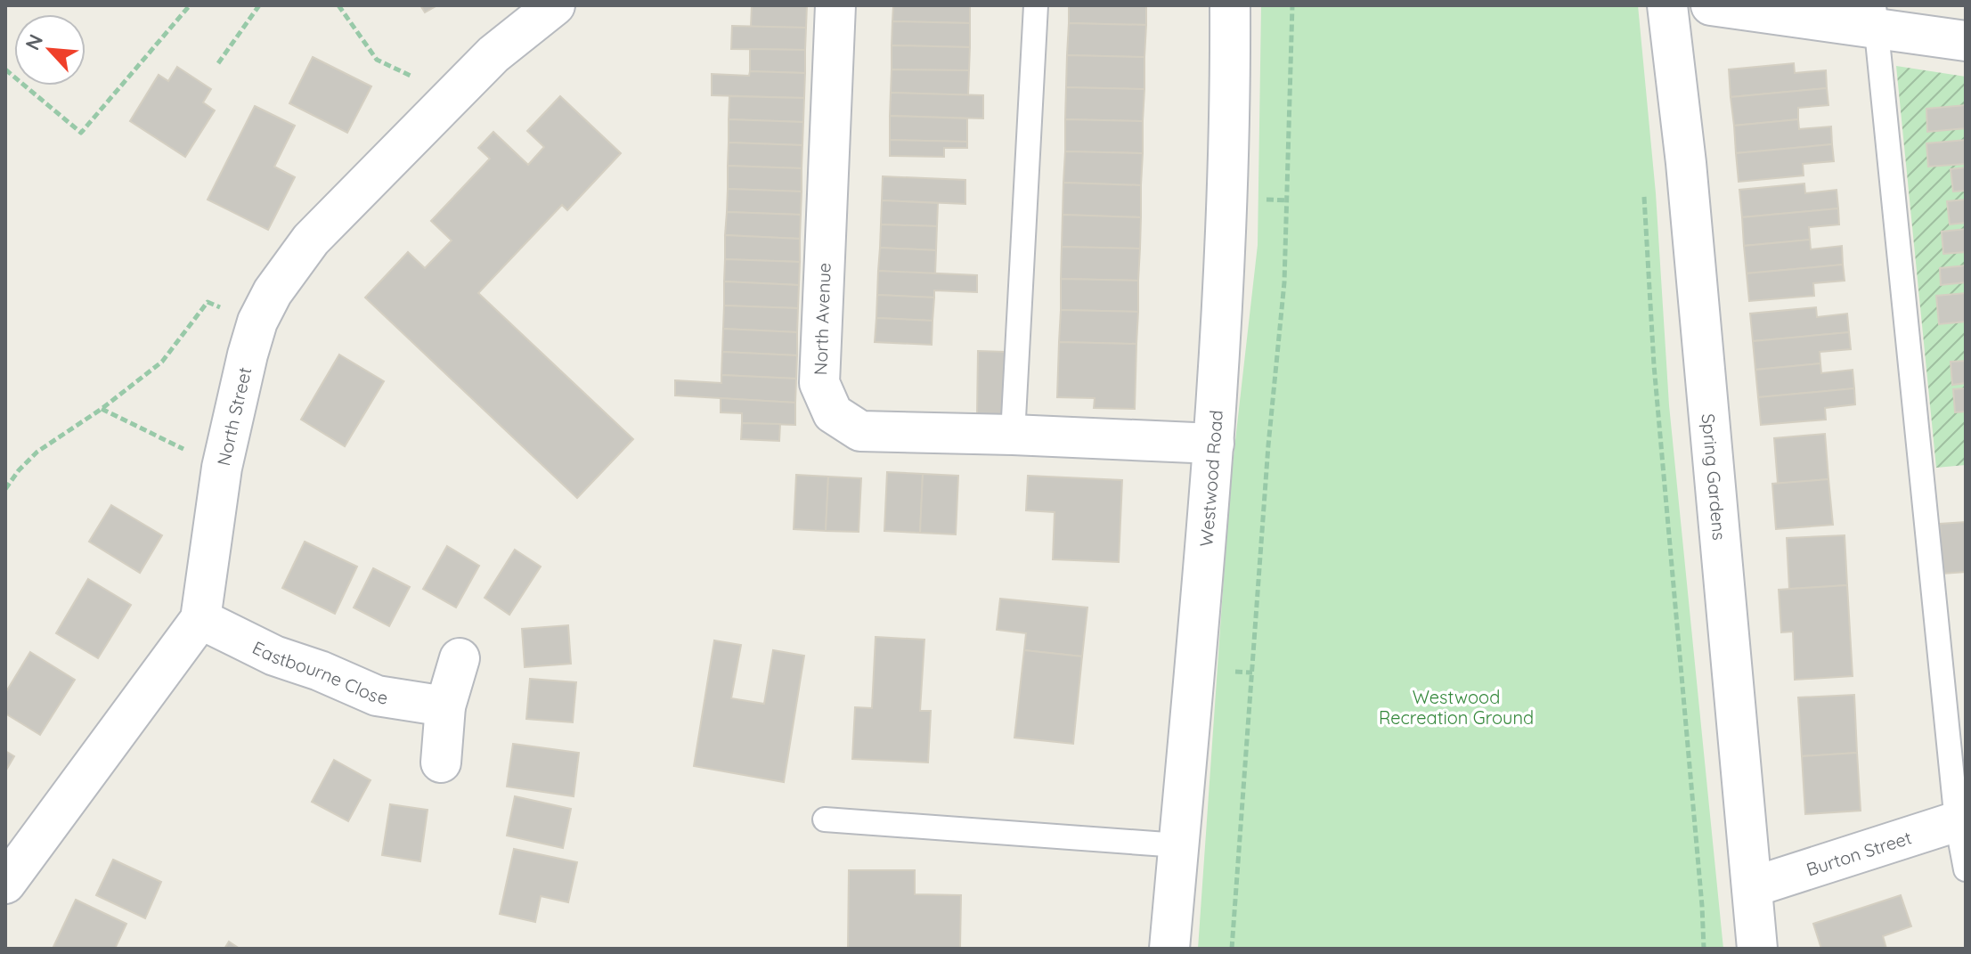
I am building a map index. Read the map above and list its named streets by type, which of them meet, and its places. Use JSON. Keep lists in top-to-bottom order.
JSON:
{
  "streets": {
    "street": [
      "North Avenue",
      "North Street",
      "Spring Gardens",
      "Westwood Road",
      "Eastbourne Close",
      "Burton Street"
    ]
  },
  "crossings": [
    ["North Avenue", "Westwood Road"],
    ["North Street", "Eastbourne Close"],
    ["Spring Gardens", "Burton Street"]
  ],
  "parks": ["Westwood Recreation Ground"],
  "north": "top left"
}
